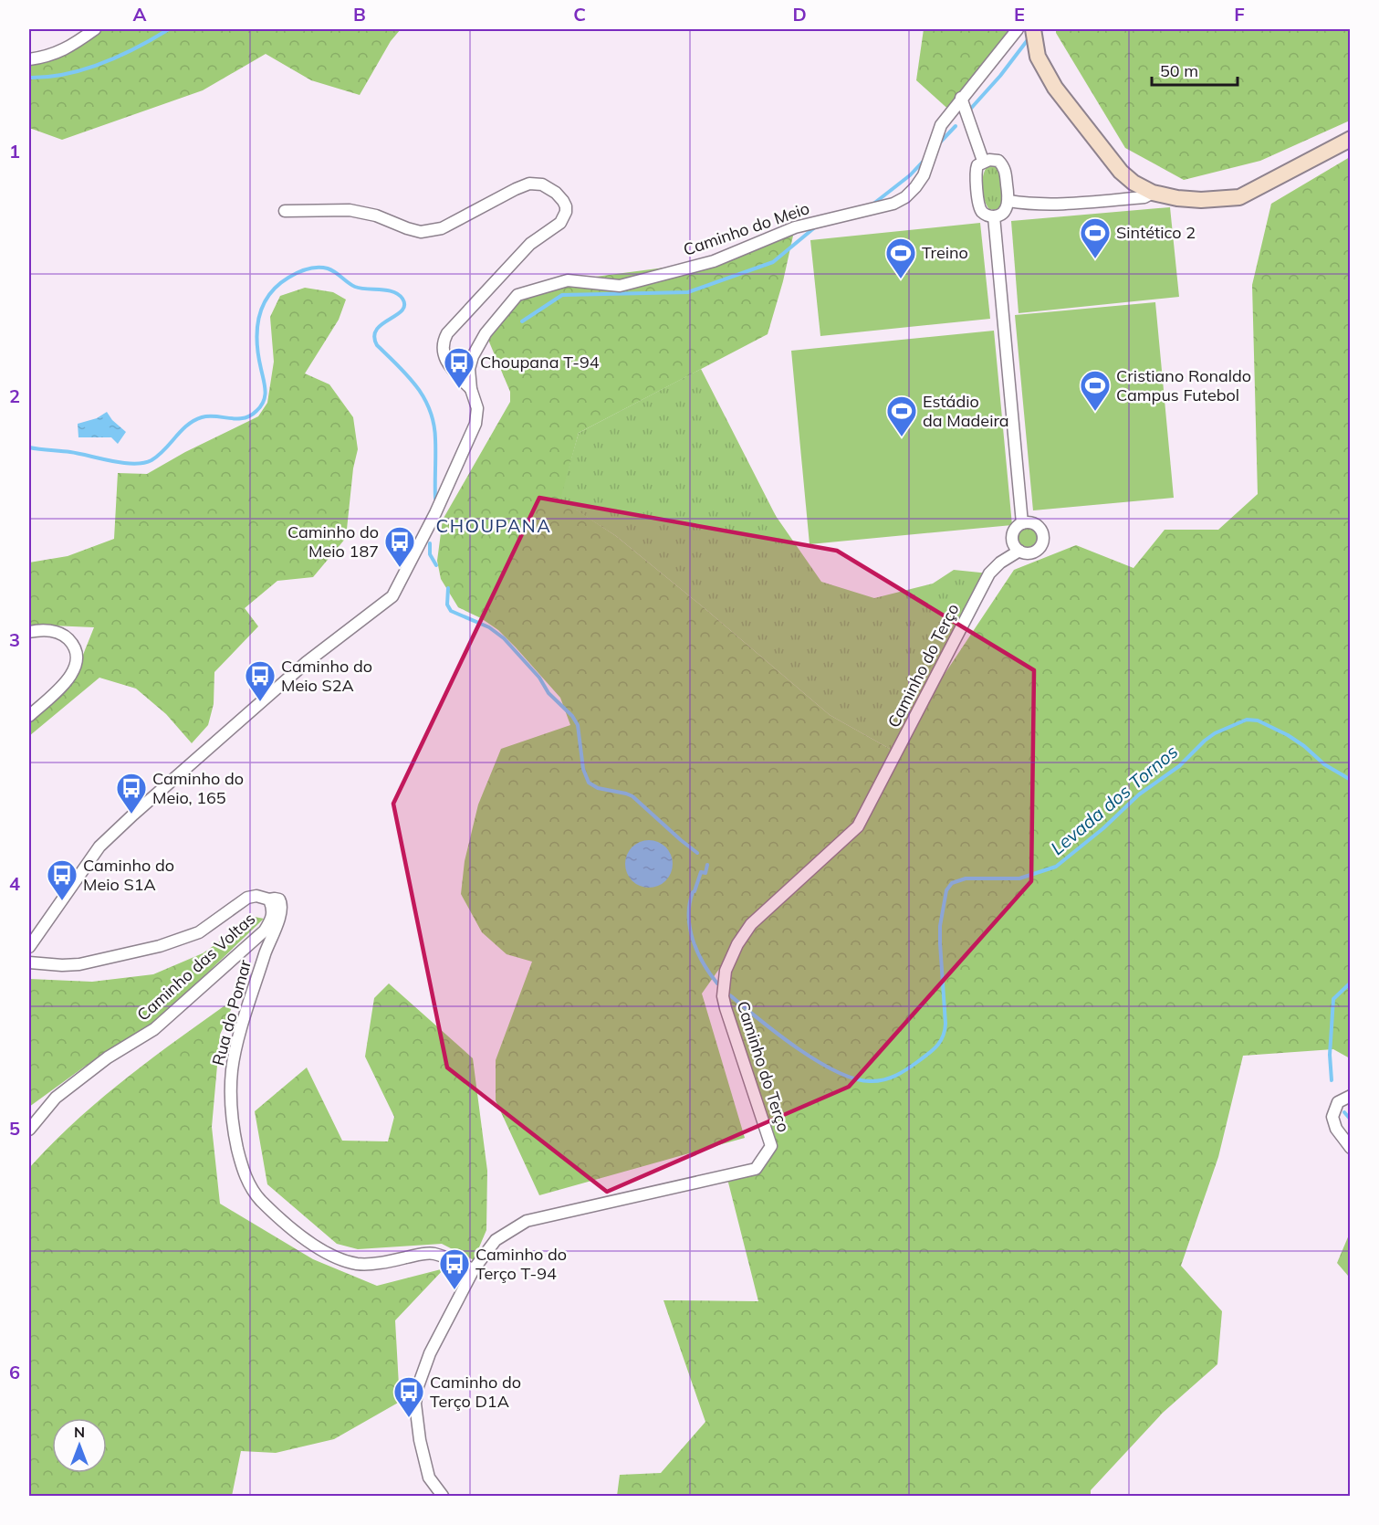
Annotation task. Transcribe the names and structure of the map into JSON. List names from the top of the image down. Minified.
{"streets":{"street":["Caminho do Meio","Caminho do Terço","Caminho das Voltas","Rua do Pomar"]},"crossings":[["Caminho do Terço","Rua do Pomar"],["Caminho das Voltas","Rua do Pomar"]],"districts":["CHOUPANA"],"water":["Levada dos Tornos"],"places":{"sports":["Sintético 2","Treino","Cristiano Ronaldo Campus Futebol","Estádio da Madeira"],"bus stop":["Choupana T-94","Caminho do Meio 187","Caminho do Meio S2A","Caminho do Meio, 165","Caminho do Meio S1A","Caminho do Terço T-94","Caminho do Terço D1A"]},"scale_bar":"50 m","north":"top","grid":{"columns":["A","B","C","D","E","F"],"rows":["1","2","3","4","5","6"]}}
